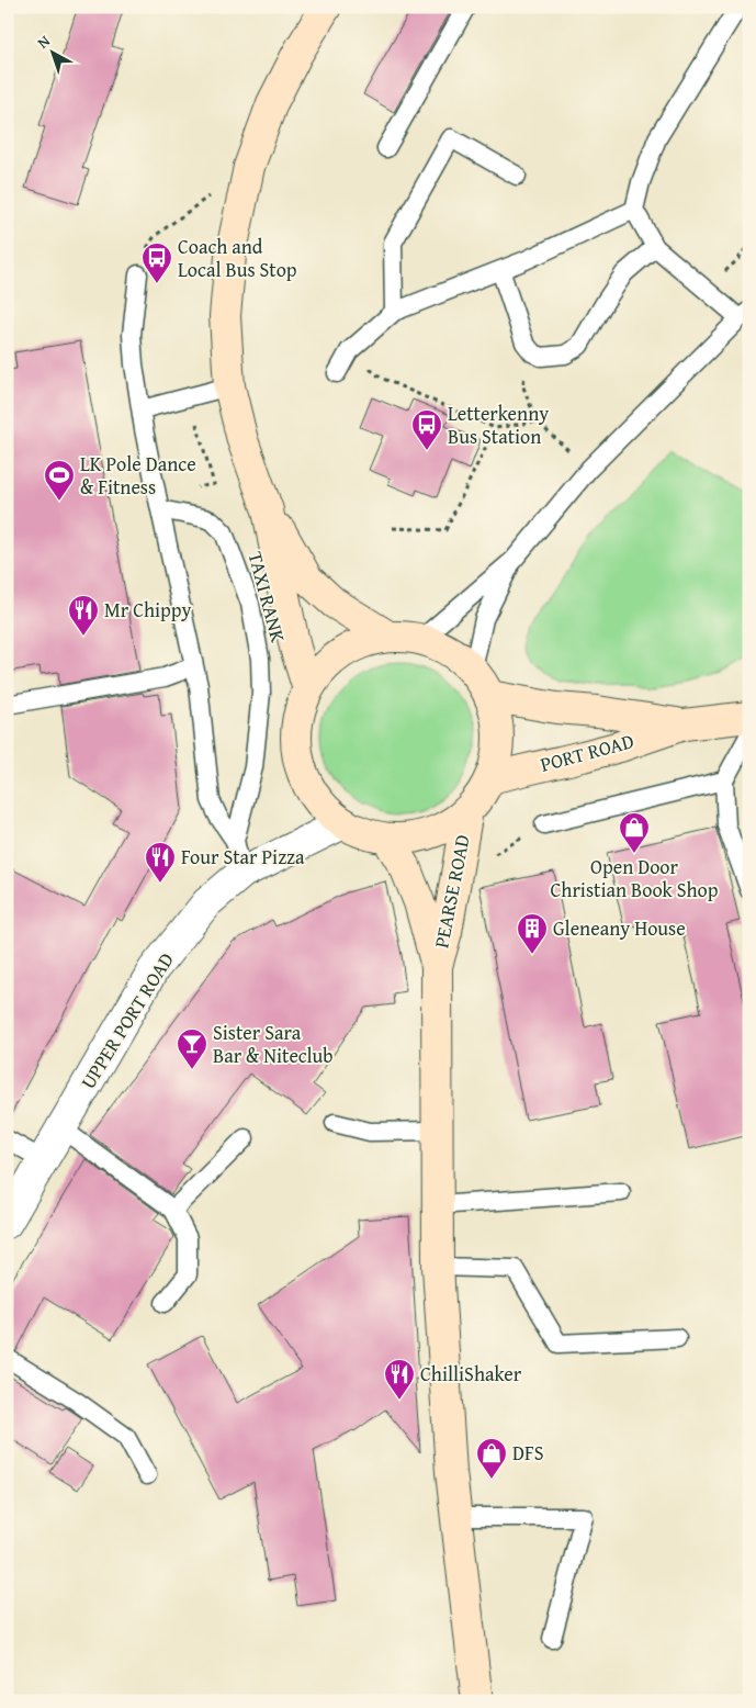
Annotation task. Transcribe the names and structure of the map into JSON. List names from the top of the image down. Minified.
{"streets":{"main road":["PORT ROAD","PEARSE ROAD"],"street":["UPPER PORT ROAD"],"lane":["TAXI RANK"]},"places":{"bus stop":["Coach and Local Bus Stop","Letterkenny Bus Station"],"sports":["LK Pole Dance & Fitness"],"restaurant":["Mr Chippy","Four Star Pizza","ChilliShaker"],"shop":["Open Door Christian Book Shop","DFS"],"building":["Gleneany House"],"bar":["Sister Sara Bar & Niteclub"]},"north":"top left"}
